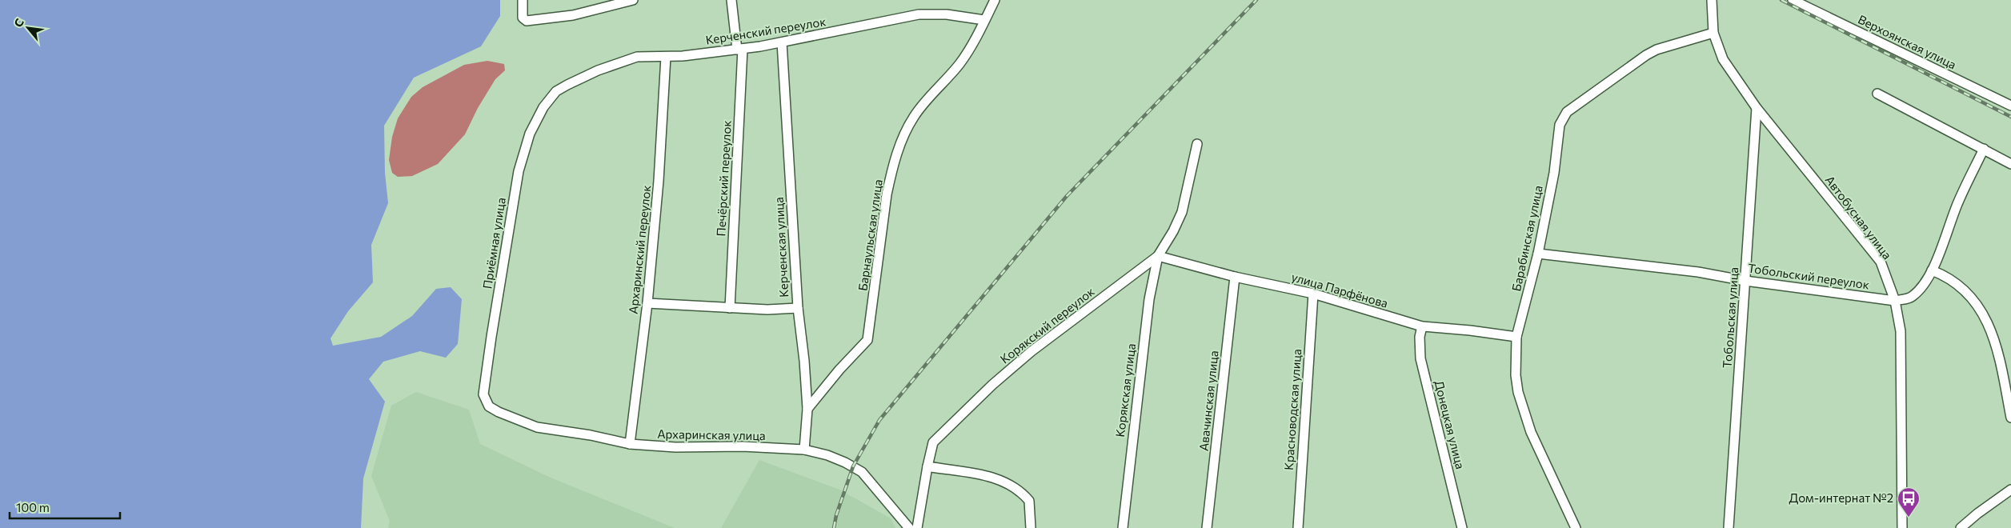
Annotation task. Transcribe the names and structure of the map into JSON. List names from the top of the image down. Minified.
{"streets":{"street":["Керченский переулок","Верхоянская улица","Печёрский переулок","Автобусная улица","Барнаульская улица","Барабинская улица","Приёмная улица","Керченская улица","Архаринский переулок","Тобольский переулок","улица Парфёнова","Тобольская улица","Корякский переулок","Корякская улица","Авачинская улица","Красноводская улица","Донецкая улица","Архаринская улица"]},"crossings":[["Керченский переулок","Печёрский переулок"],["Керченский переулок","Барнаульская улица"],["Керченский переулок","Приёмная улица"],["Керченский переулок","Керченская улица"],["Керченский переулок","Архаринский переулок"],["Автобусная улица","Барабинская улица"],["Автобусная улица","Тобольский переулок"],["Автобусная улица","Тобольская улица"],["Барнаульская улица","Керченская улица"],["Барабинская улица","Тобольский переулок"],["Барабинская улица","улица Парфёнова"],["Приёмная улица","Архаринская улица"],["Керченская улица","Архаринская улица"],["Архаринский переулок","Архаринская улица"],["Тобольский переулок","Тобольская улица"],["улица Парфёнова","Корякский переулок"],["улица Парфёнова","Корякская улица"],["улица Парфёнова","Авачинская улица"],["улица Парфёнова","Красноводская улица"],["улица Парфёнова","Донецкая улица"],["Корякский переулок","Корякская улица"]],"places":{"bus stop":["Дом-интернат №2"]},"scale_bar":"100 m","north":"top left"}
